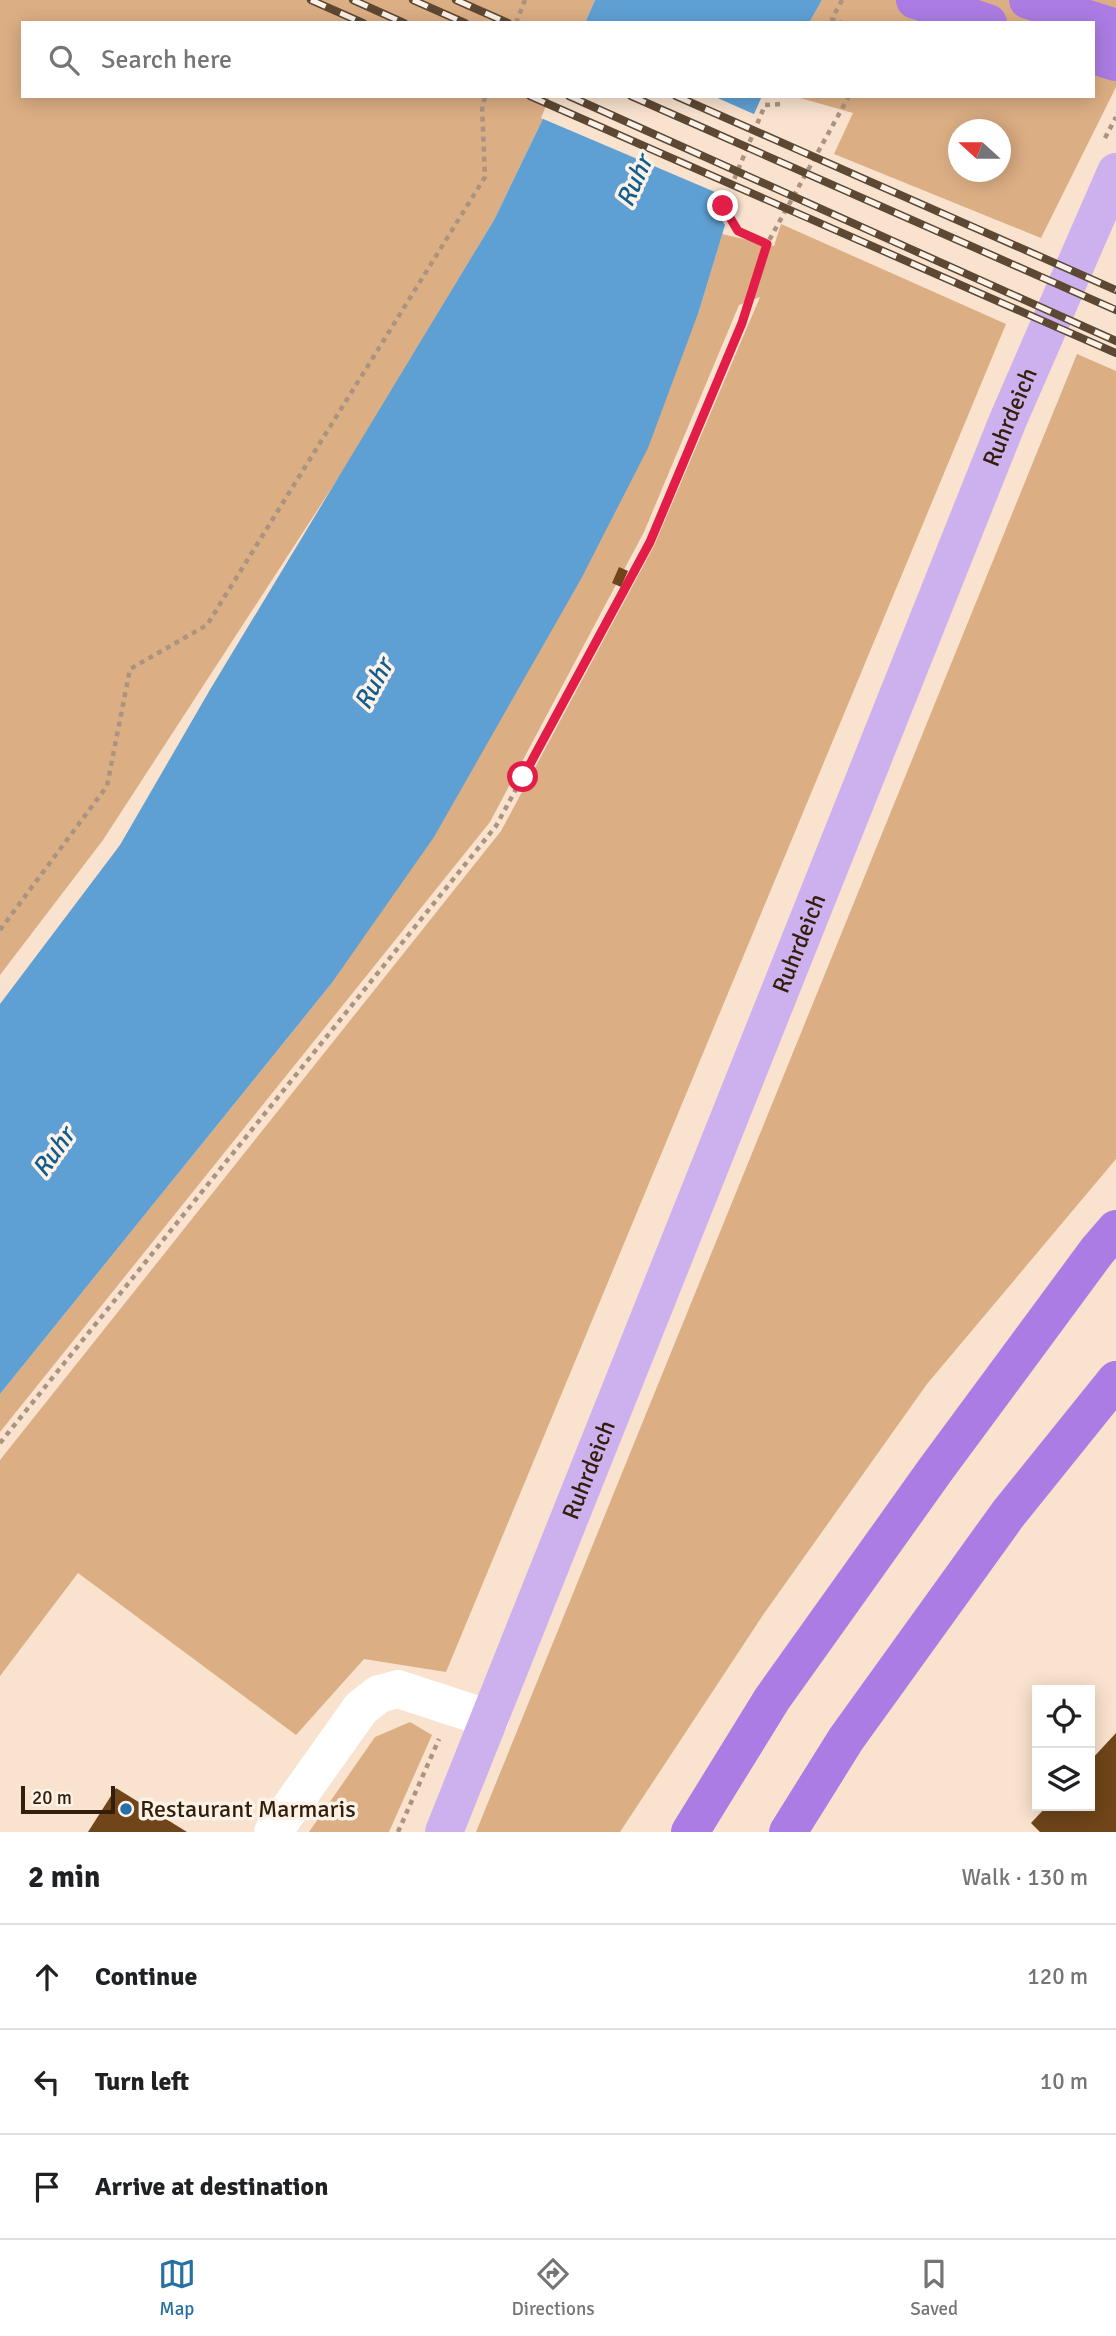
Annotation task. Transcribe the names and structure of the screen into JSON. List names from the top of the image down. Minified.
{"streets":{"main road":["Ruhrdeich"]},"water":["Ruhr"],"places":["Restaurant Marmaris"],"scale_bar":"20 m","north":"left","page":{"search":"Search here","scale":"20 m","heading":["2 min","Walk · 130 m"],"list":[["Continue","120 m"],["Turn left","10 m"],"Arrive at destination"],"nav":["Map","Directions","Saved"]}}
